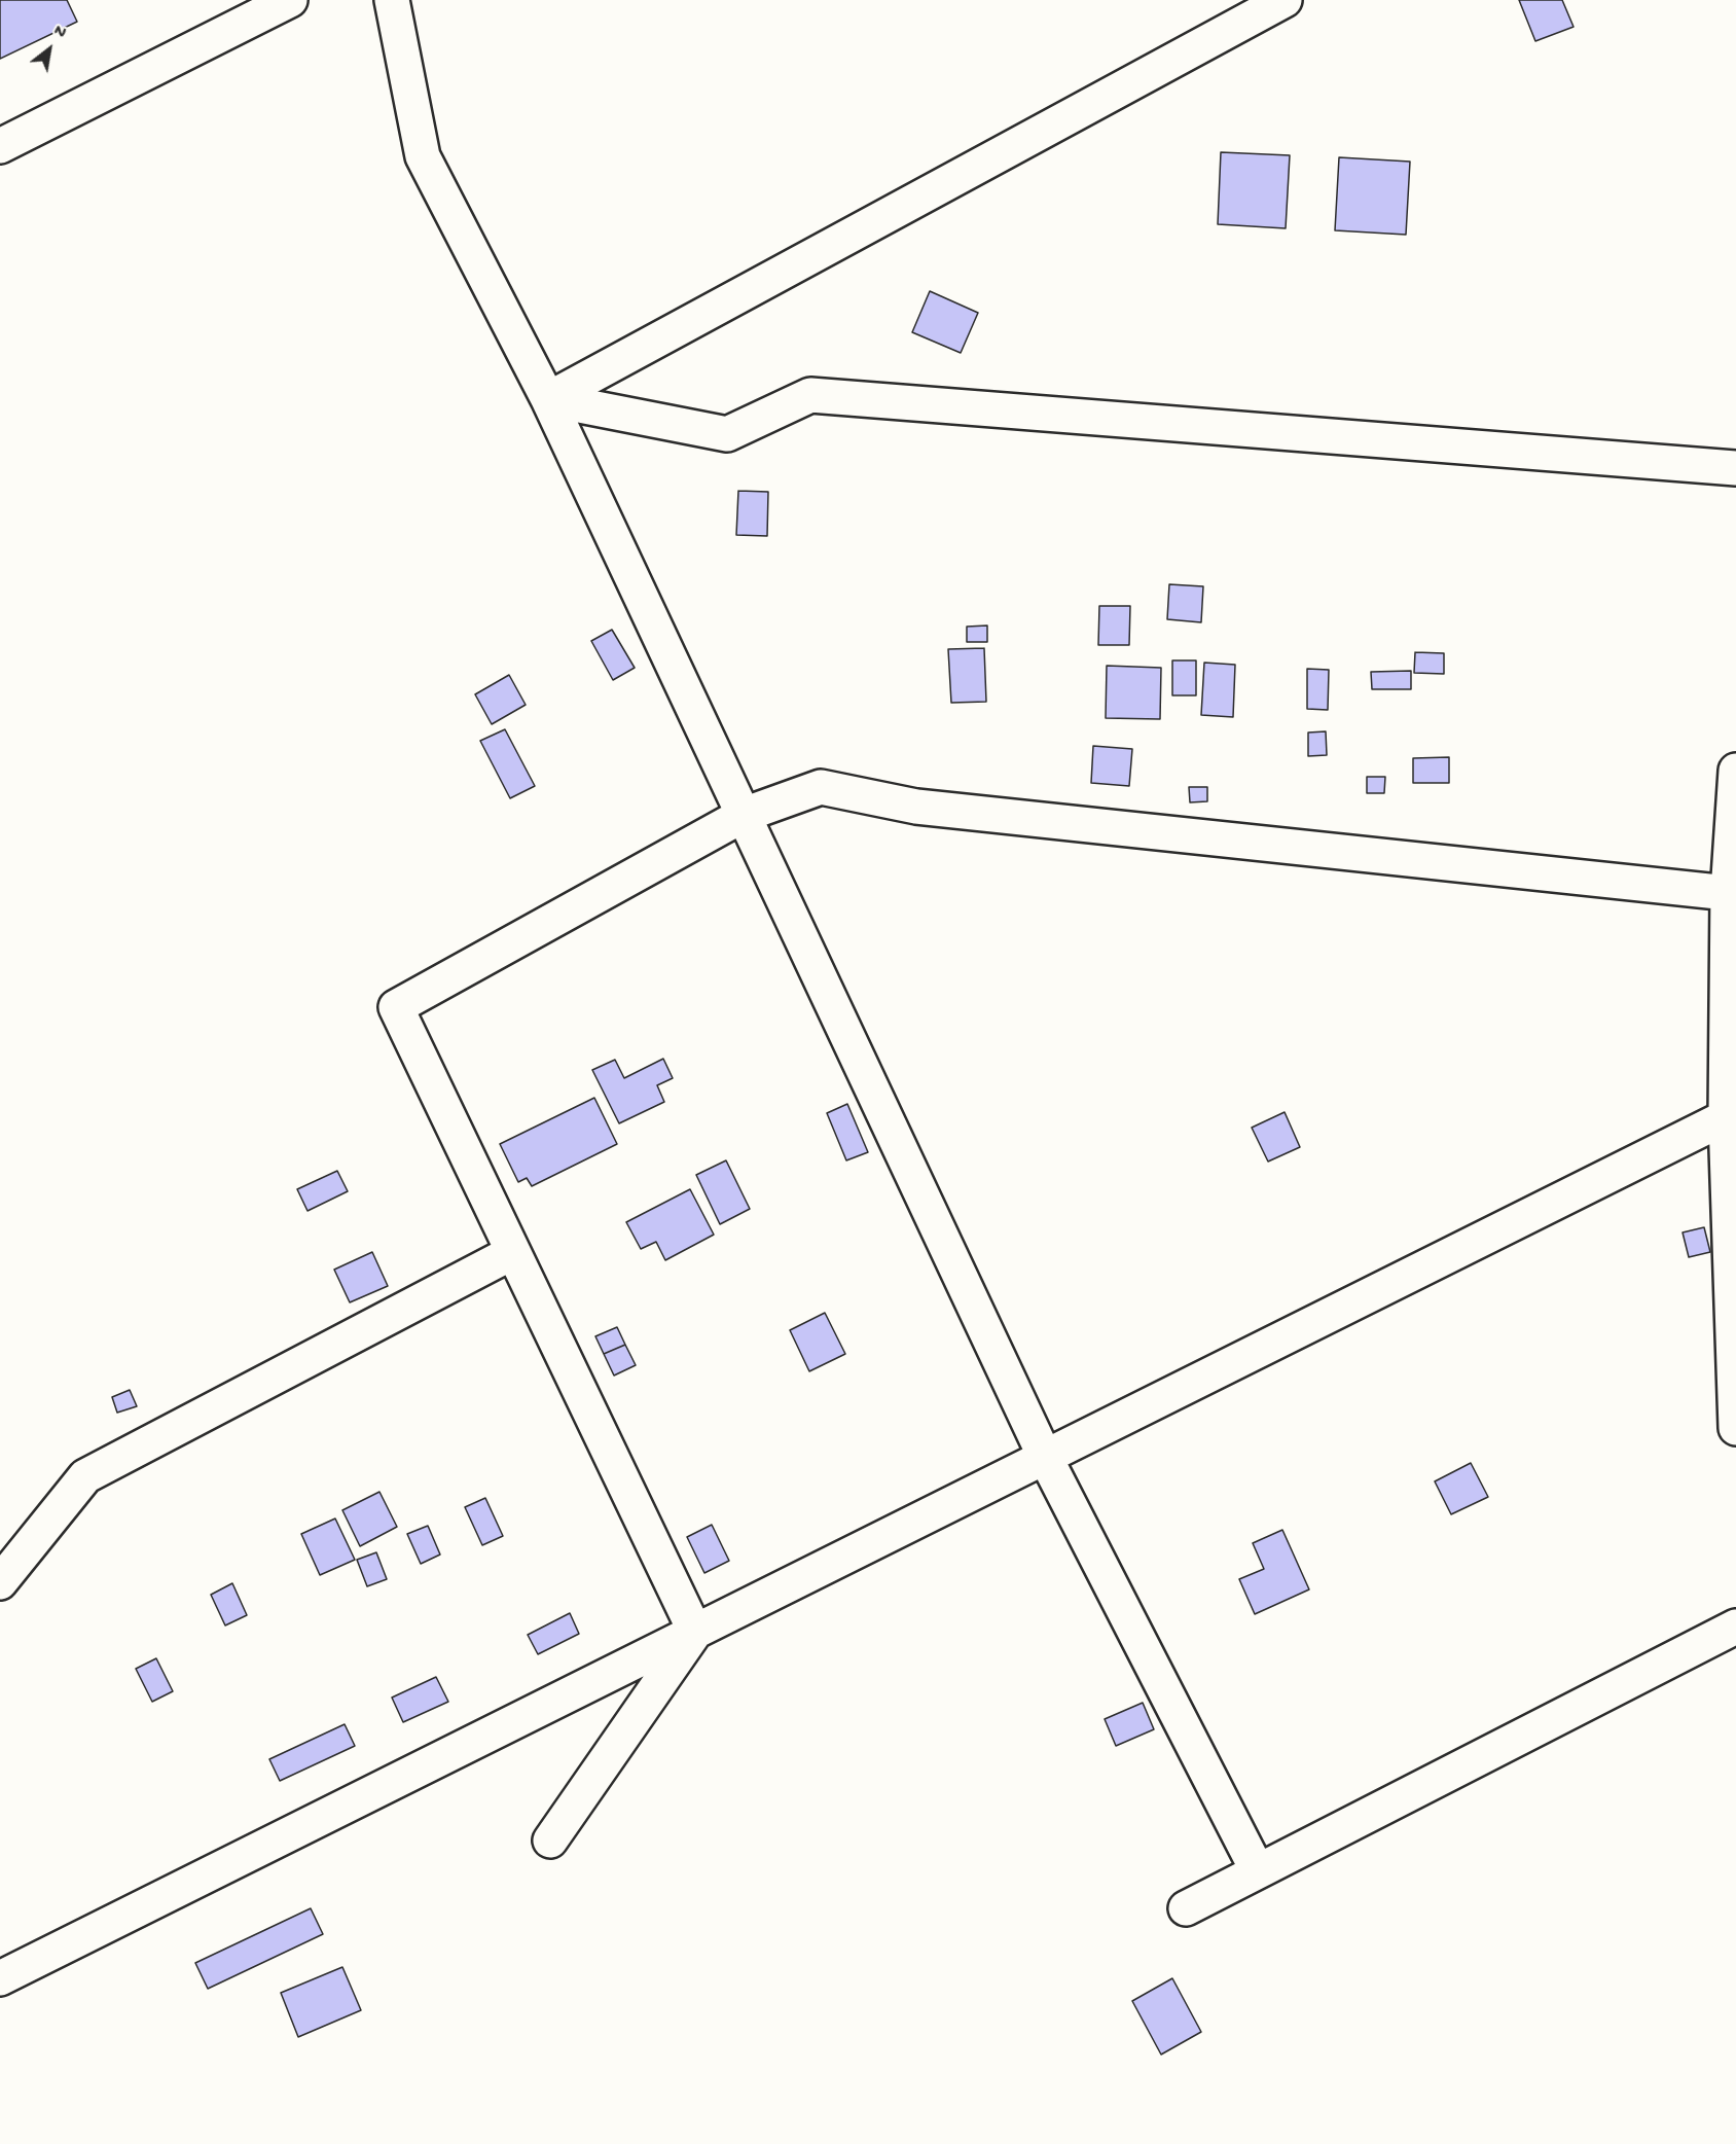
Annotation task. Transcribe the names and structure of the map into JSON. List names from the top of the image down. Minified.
{"north":"top right"}
